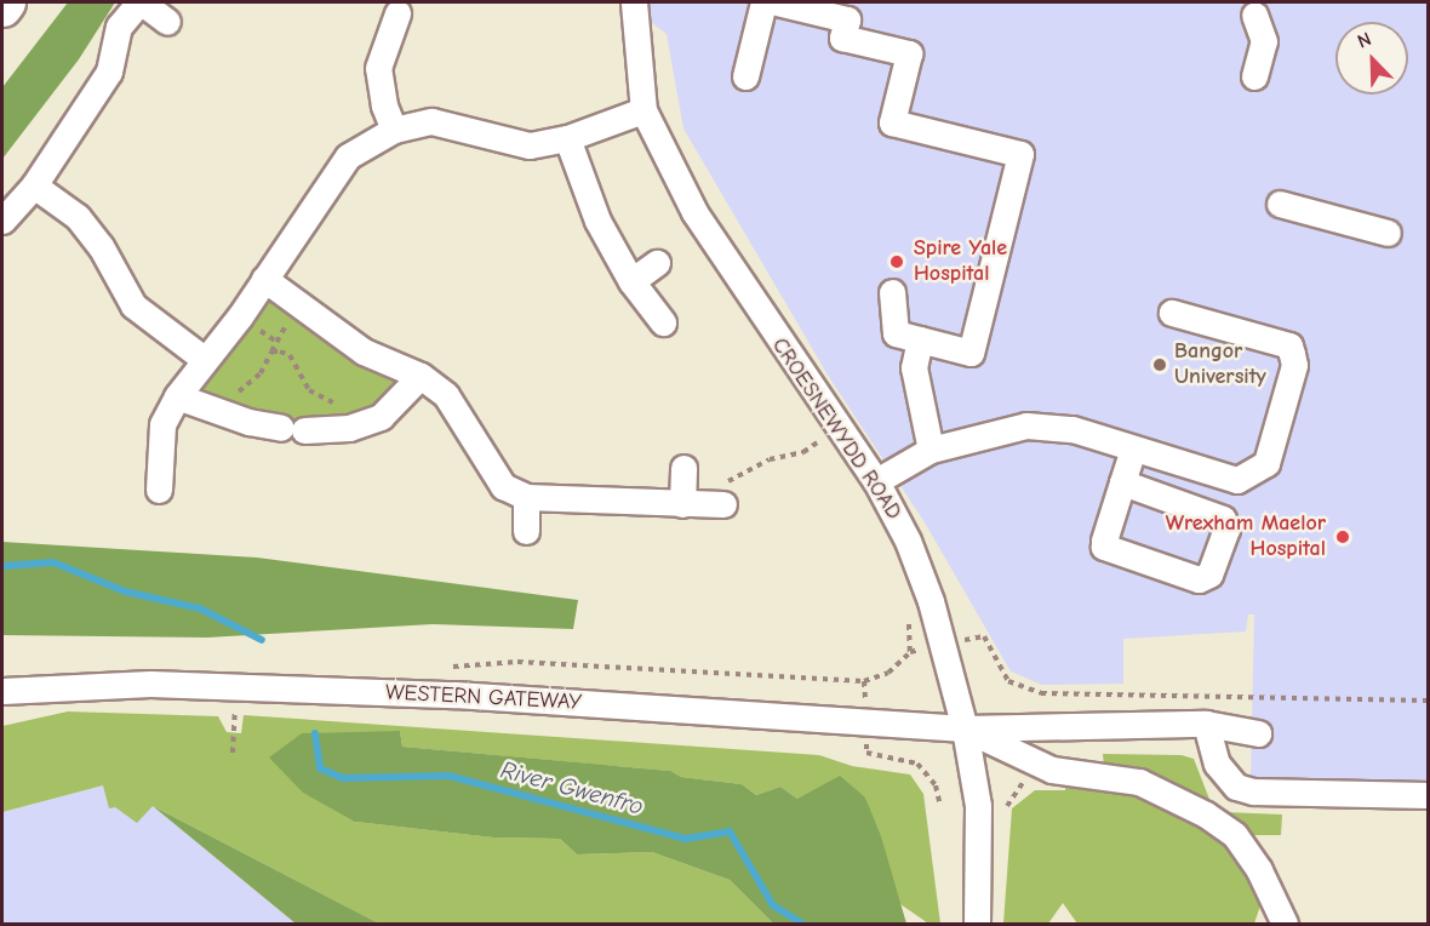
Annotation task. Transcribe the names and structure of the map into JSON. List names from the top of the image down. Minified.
{"streets":{"street":["CROESNEWYDD ROAD","WESTERN GATEWAY"]},"crossings":[["CROESNEWYDD ROAD","WESTERN GATEWAY"]],"water":["River Gwenfro"],"places":["Spire Yale Hospital","Bangor University","Wrexham Maelor Hospital"],"north":"top left"}
